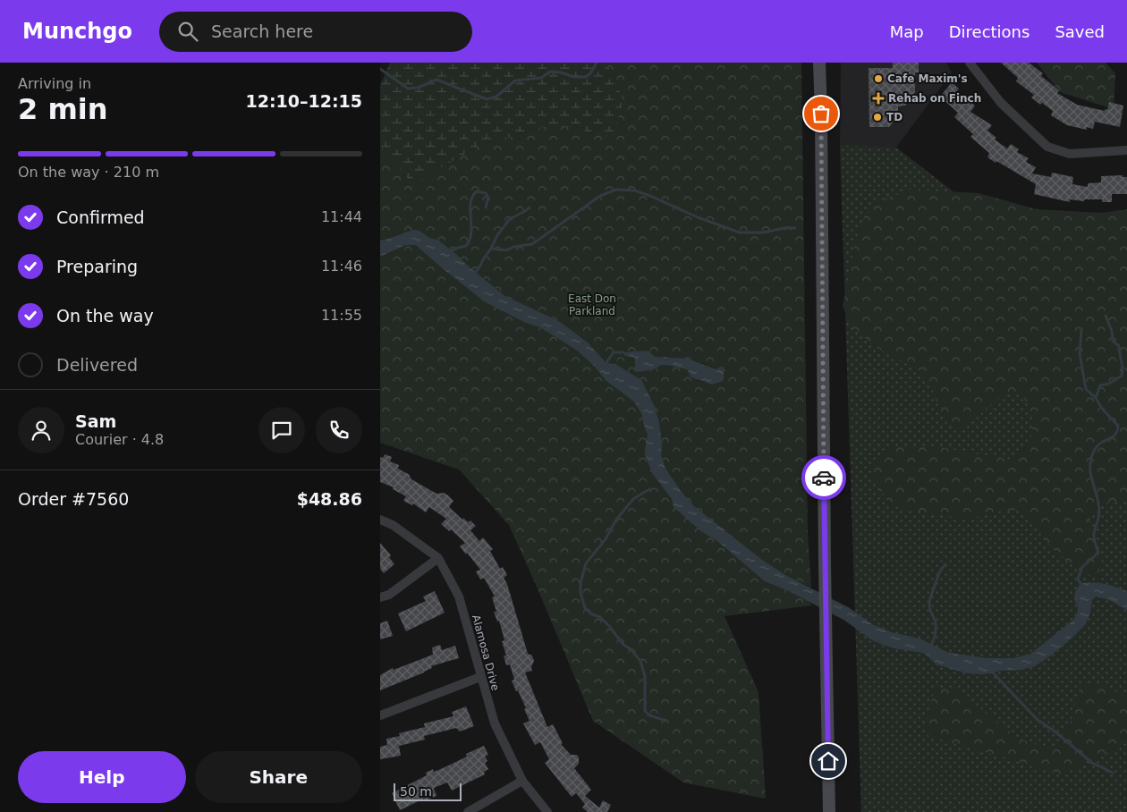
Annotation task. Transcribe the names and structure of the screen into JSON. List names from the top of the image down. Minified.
{"streets":{"street":["Alamosa Drive"]},"parks":["East Don Parkland"],"places":{"other":["Cafe Maxim's","TD"],"health":["Rehab on Finch"]},"scale_bar":"50 m","page":{"header":"Munchgo","search":"Search here","nav":["Map","Directions","Saved"],"heading":["2 min","Arriving in","12:10–12:15"],"panel":["Sam","Courier · 4.8","Order #7560","$48.86"],"bar":"On the way · 210 m","list":[["Confirmed","11:44"],["Preparing","11:46"],["On the way","11:55"],"Delivered"],"buttons":["Help","Share"],"scale":"50 m"}}
